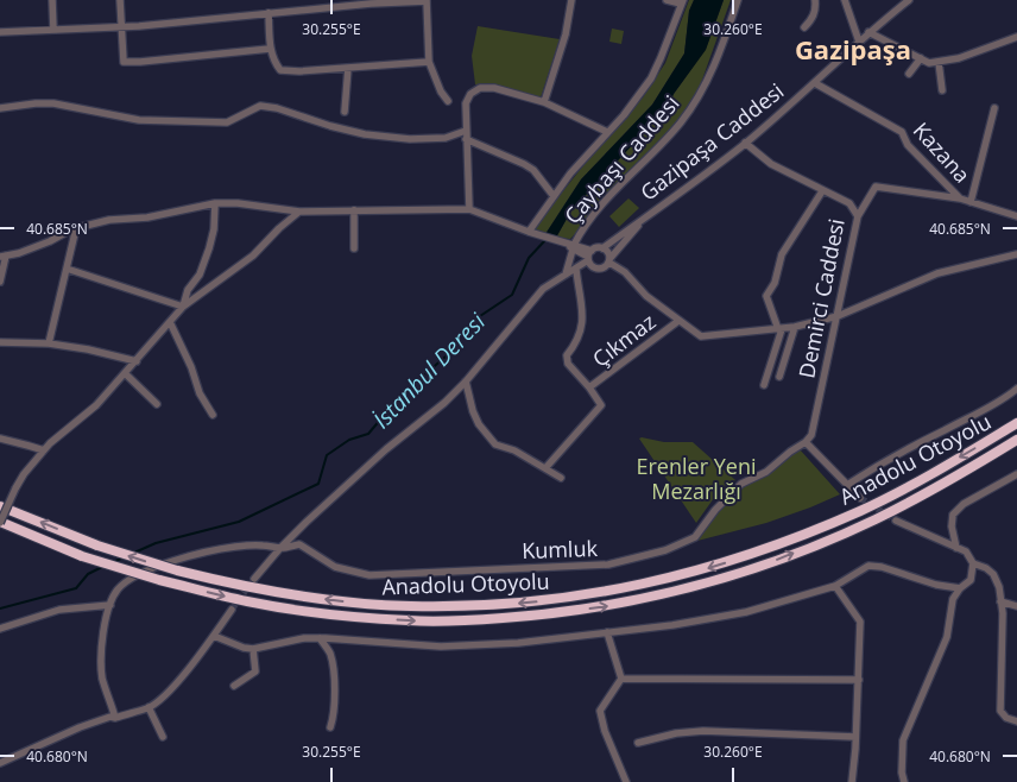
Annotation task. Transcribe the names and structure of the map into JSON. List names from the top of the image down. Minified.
{"streets":{"highway":["Anadolu Otoyolu"],"street":["Gazipaşa Caddesi","Kazana","Çaybaşı Caddesi","Demirci Caddesi","Çıkmaz","Kumluk"]},"crossings":[["Gazipaşa Caddesi","Kazana"],["Gazipaşa Caddesi","Demirci Caddesi"],["Demirci Caddesi","Kumluk"]],"districts":["Gazipaşa"],"water":["İstanbul Deresi"],"parks":["Erenler Yeni Mezarlığı"],"coordinates":["30.255°E","30.260°E","40.685°N","40.680°N"]}
